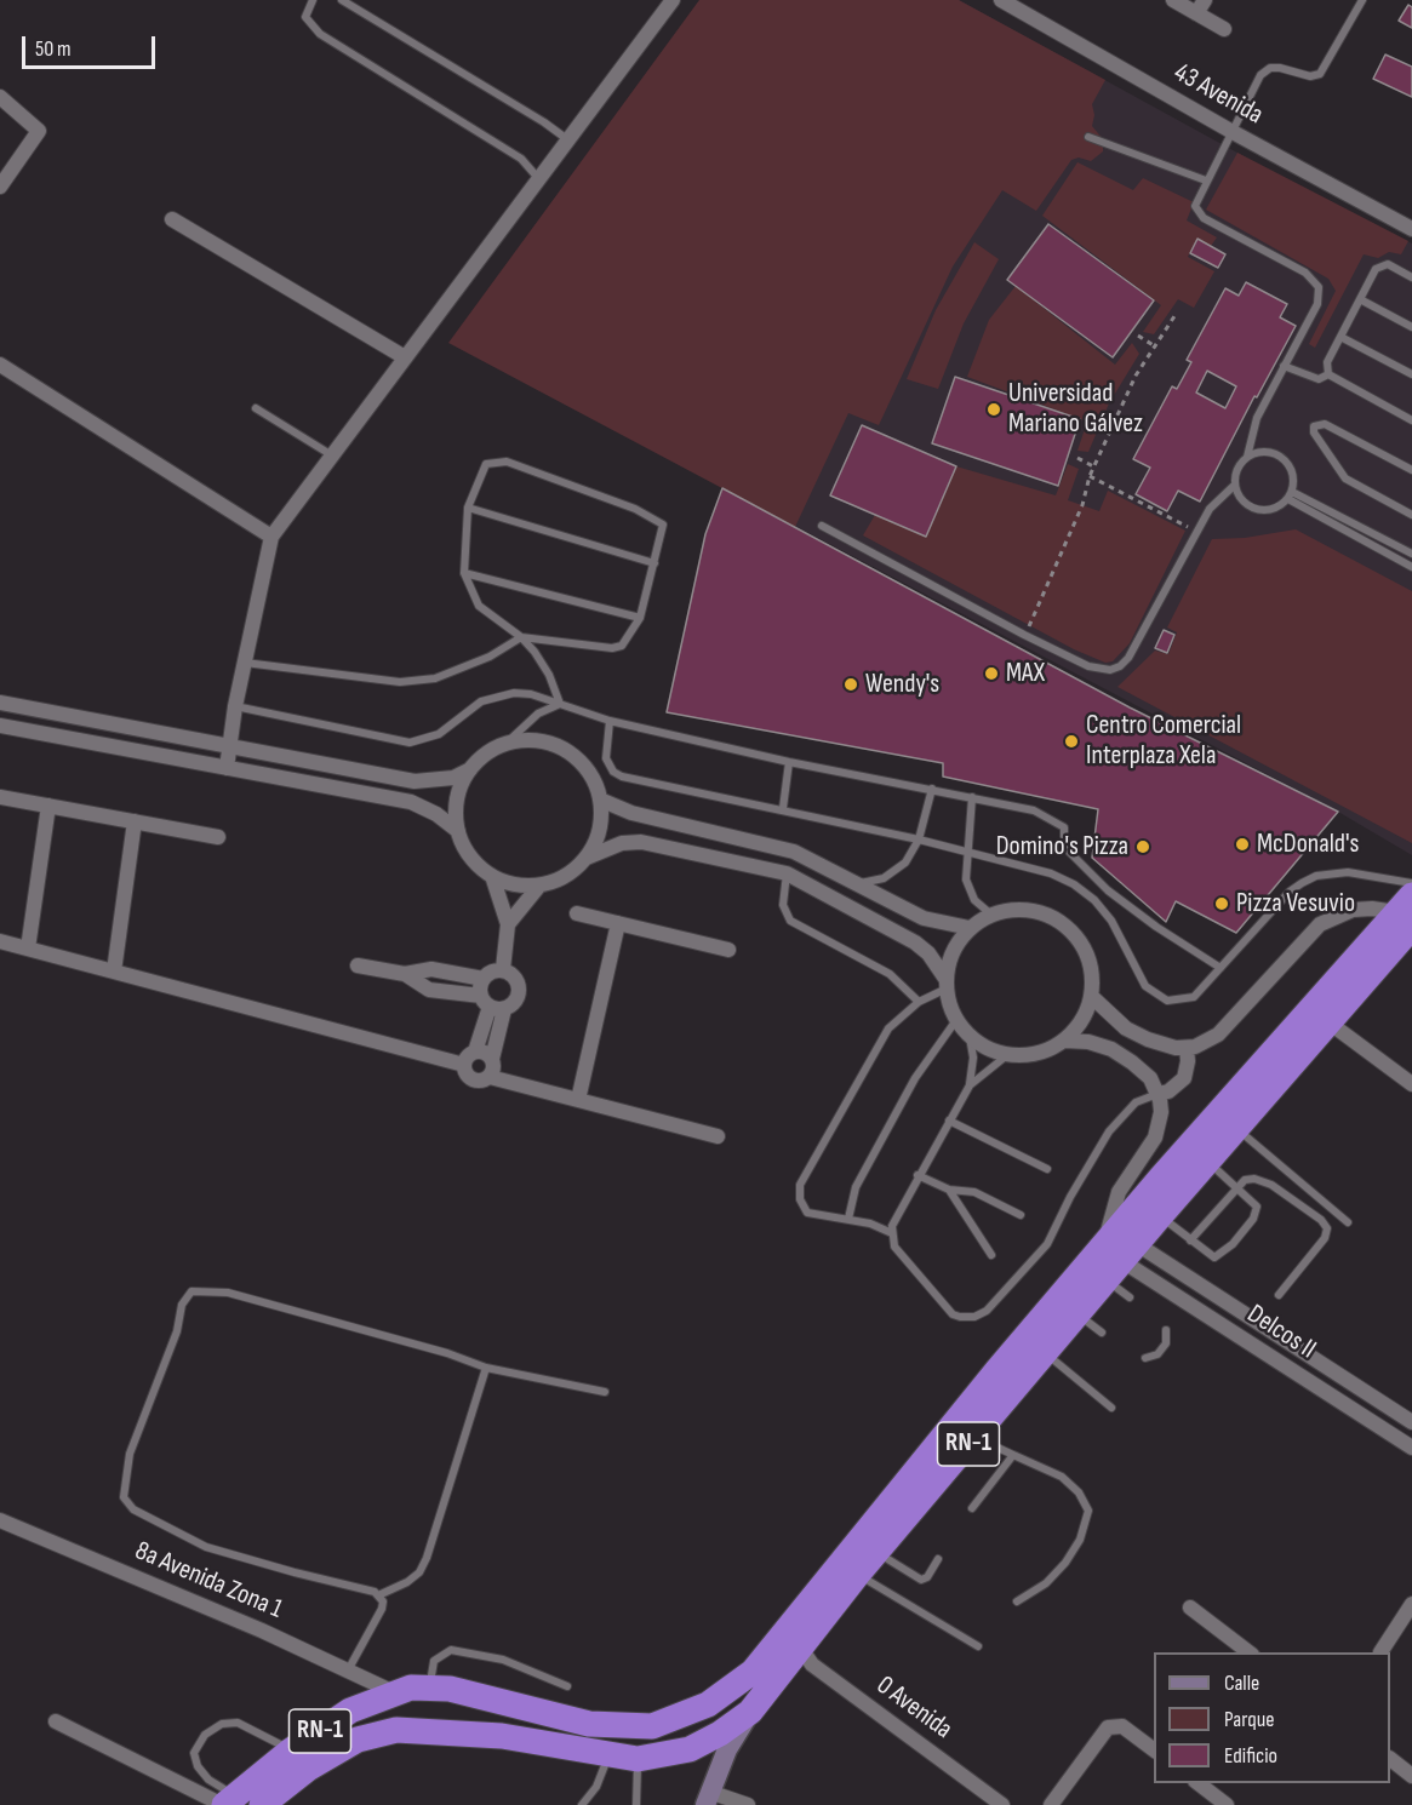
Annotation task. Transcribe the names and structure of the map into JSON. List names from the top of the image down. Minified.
{"streets":{"highway":["RN-1"],"street":["43 Avenida","Delcos II","8a Avenida Zona 1","0 Avenida"]},"crossings":[["Delcos II","RN-1"],["RN-1","8a Avenida Zona 1"],["RN-1","0 Avenida"]],"places":["Universidad Mariano Gálvez","MAX","Wendy's","Centro Comercial Interplaza Xela","McDonald's","Domino's Pizza","Pizza Vesuvio"],"legend":["Calle","Parque","Edificio"],"scale_bar":"50 m"}
